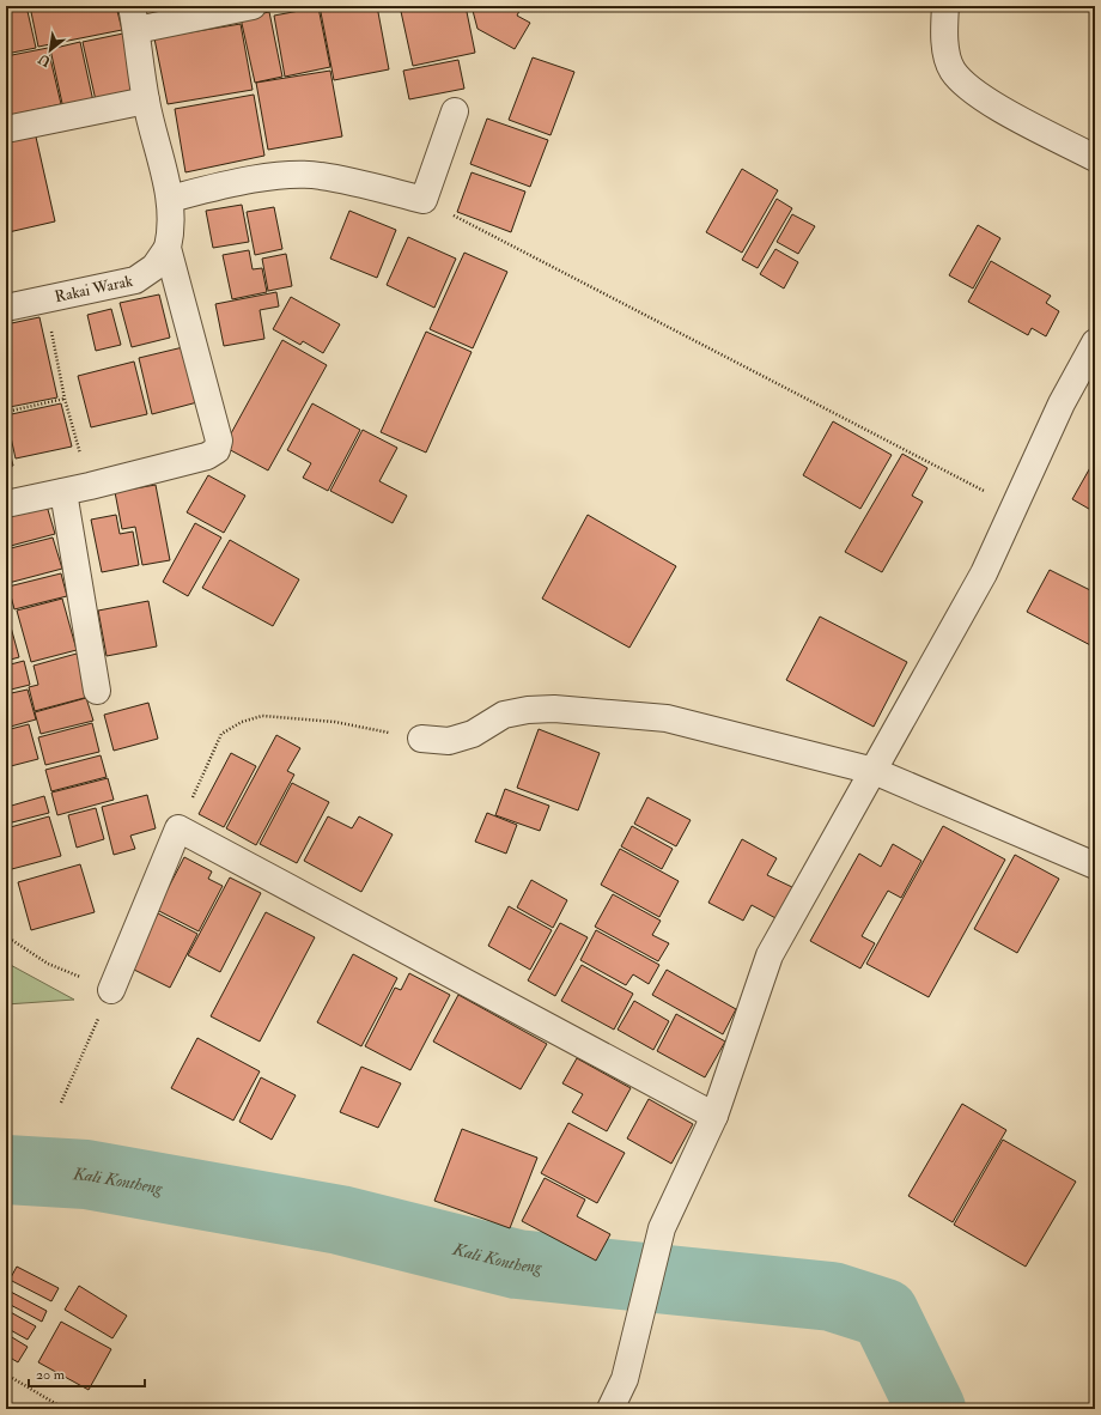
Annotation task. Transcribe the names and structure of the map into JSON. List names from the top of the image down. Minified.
{"streets":{"street":["Rakai Warak"]},"water":["Kali Kontheng"],"scale_bar":"20 m","north":"bottom left"}
